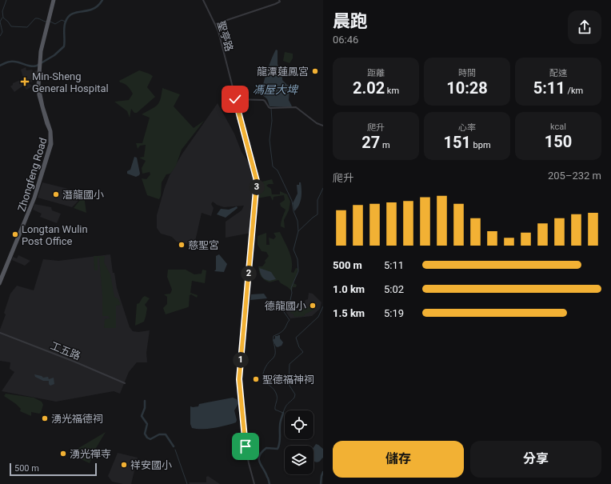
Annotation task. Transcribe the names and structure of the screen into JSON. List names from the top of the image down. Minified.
{"streets":{"main road":["Zhongfeng Road"],"street":["聖亭路","工五路"]},"water":["馮屋大埤"],"places":{"other":["龍潭蓮鳳宮","潛龍國小","Longtan Wulin Post Office","慈聖宮","德龍國小","聖德福神祠","湧光福德祠","湧光禪寺","祥安國小"],"health":["Min-Sheng General Hospital"]},"scale_bar":"500 m","page":{"heading":["晨跑","06:46"],"stats":[["距離","2.02 km"],["時間","10:28"],["配速","5:11 /km"],["爬升","27 m"],["心率","151 bpm"],["kcal","150"]],"chart":["爬升","205–232 m"],"pins":["3","2","1"],"list":[{"name":"500 m","note":"5:11"},{"name":"1.0 km","note":"5:02"},{"name":"1.5 km","note":"5:19"}],"buttons":["儲存","分享"],"scale":"500 m"}}
